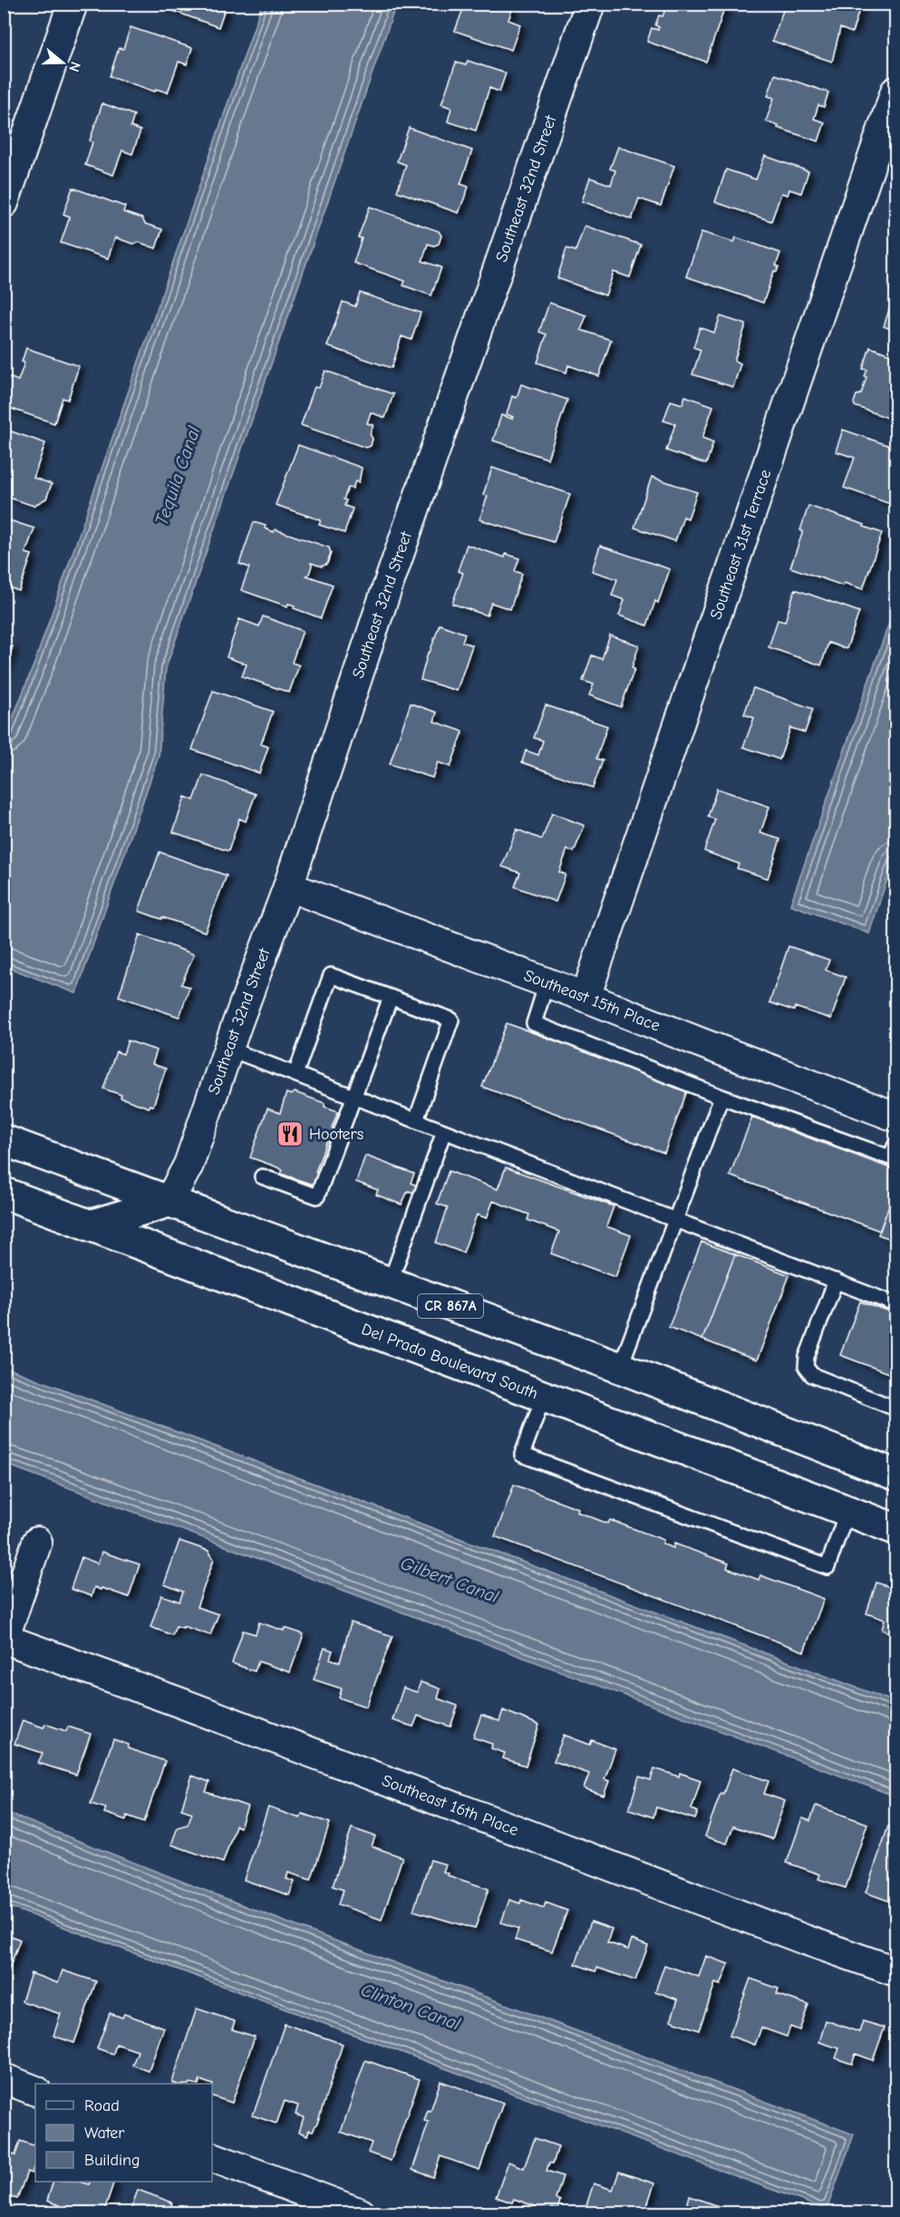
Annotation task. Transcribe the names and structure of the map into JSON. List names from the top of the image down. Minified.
{"streets":{"main road":["CR 867A","Del Prado Boulevard South"],"street":["Southeast 32nd Street","Southeast 31st Terrace","Southeast 15th Place","Southeast 16th Place"]},"crossings":[["Southeast 32nd Street","Southeast 15th Place"],["Southeast 32nd Street","CR 867A"],["Southeast 31st Terrace","Southeast 15th Place"]],"water":["Tequila Canal","Gilbert Canal","Clinton Canal"],"places":{"restaurant":["Hooters"]},"legend":["Road","Water","Building"],"north":"right"}
